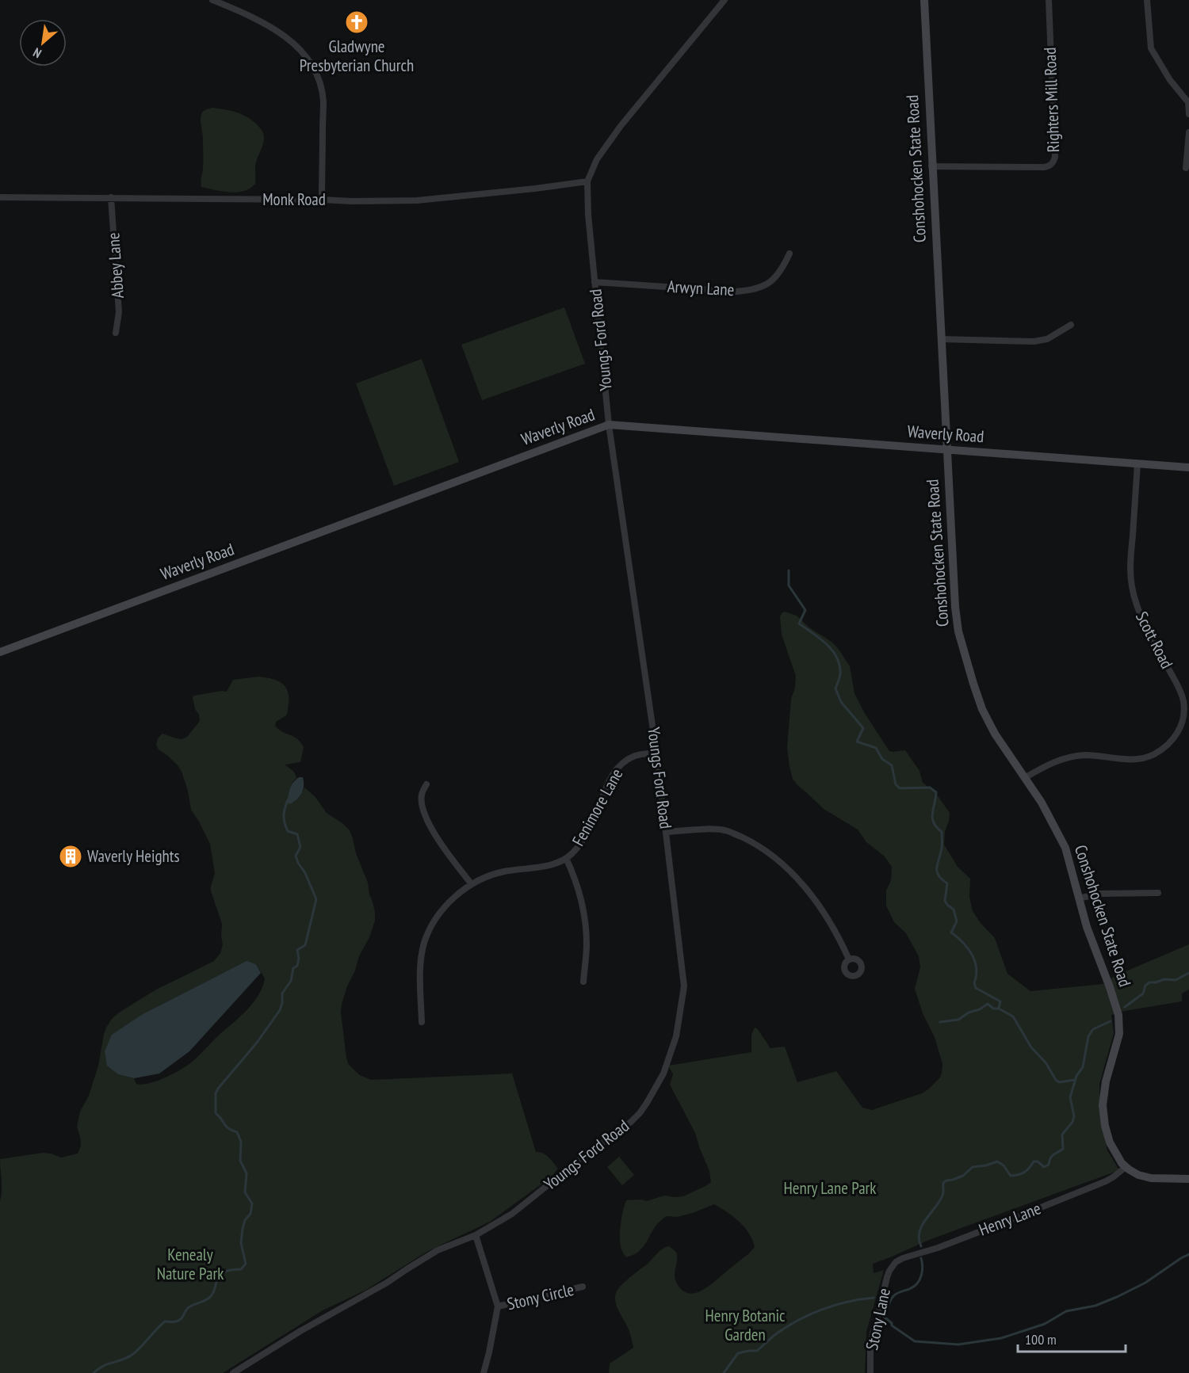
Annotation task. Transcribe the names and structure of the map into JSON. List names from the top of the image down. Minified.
{"streets":{"main road":["Conshohocken State Road","Waverly Road"],"street":["Righters Mill Road","Monk Road","Abbey Lane","Arwyn Lane","Youngs Ford Road","Scott Road","Fenimore Lane","Henry Lane","Stony Circle","Stony Lane"]},"crossings":[["Righters Mill Road","Conshohocken State Road"],["Conshohocken State Road","Waverly Road"],["Conshohocken State Road","Scott Road"],["Conshohocken State Road","Henry Lane"],["Monk Road","Abbey Lane"],["Monk Road","Youngs Ford Road"],["Arwyn Lane","Youngs Ford Road"],["Youngs Ford Road","Waverly Road"],["Youngs Ford Road","Fenimore Lane"],["Waverly Road","Scott Road"],["Henry Lane","Stony Lane"]],"parks":["Henry Lane Park","Kenealy Nature Park","Henry Botanic Garden"],"places":{"church":["Gladwyne Presbyterian Church"],"building":["Waverly Heights"]},"scale_bar":"100 m","north":"bottom left"}
